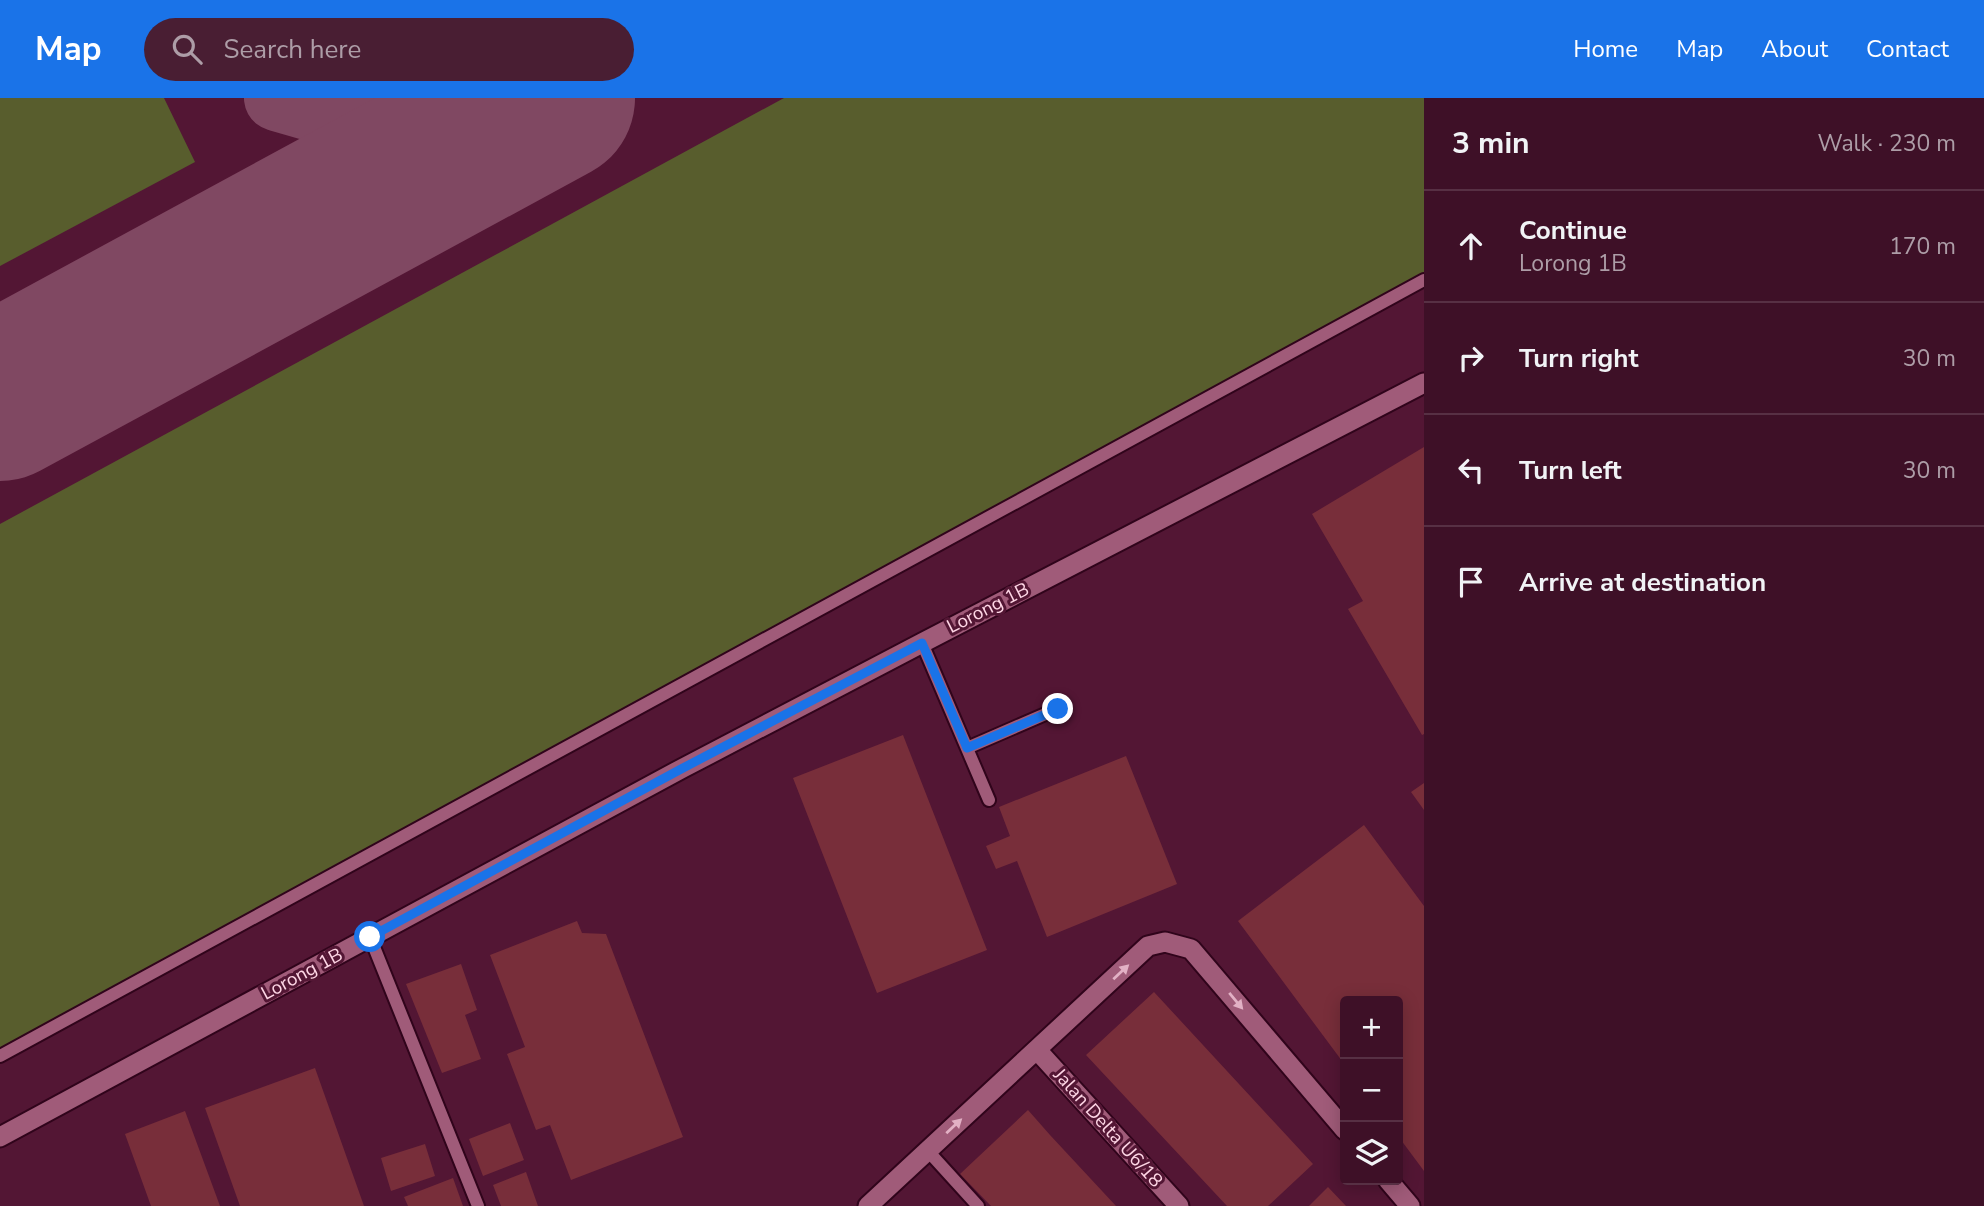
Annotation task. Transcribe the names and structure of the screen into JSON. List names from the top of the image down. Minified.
{"streets":{"street":["Lorong 1B","Jalan Delta U6/18"]},"page":{"header":"Map","search":"Search here","nav":["Home","Map","About","Contact"],"heading":["3 min","Walk · 230 m"],"list":[["Continue","Lorong 1B","170 m"],["Turn right","30 m"],["Turn left","30 m"],"Arrive at destination"],"map_buttons":["+","−"]}}
